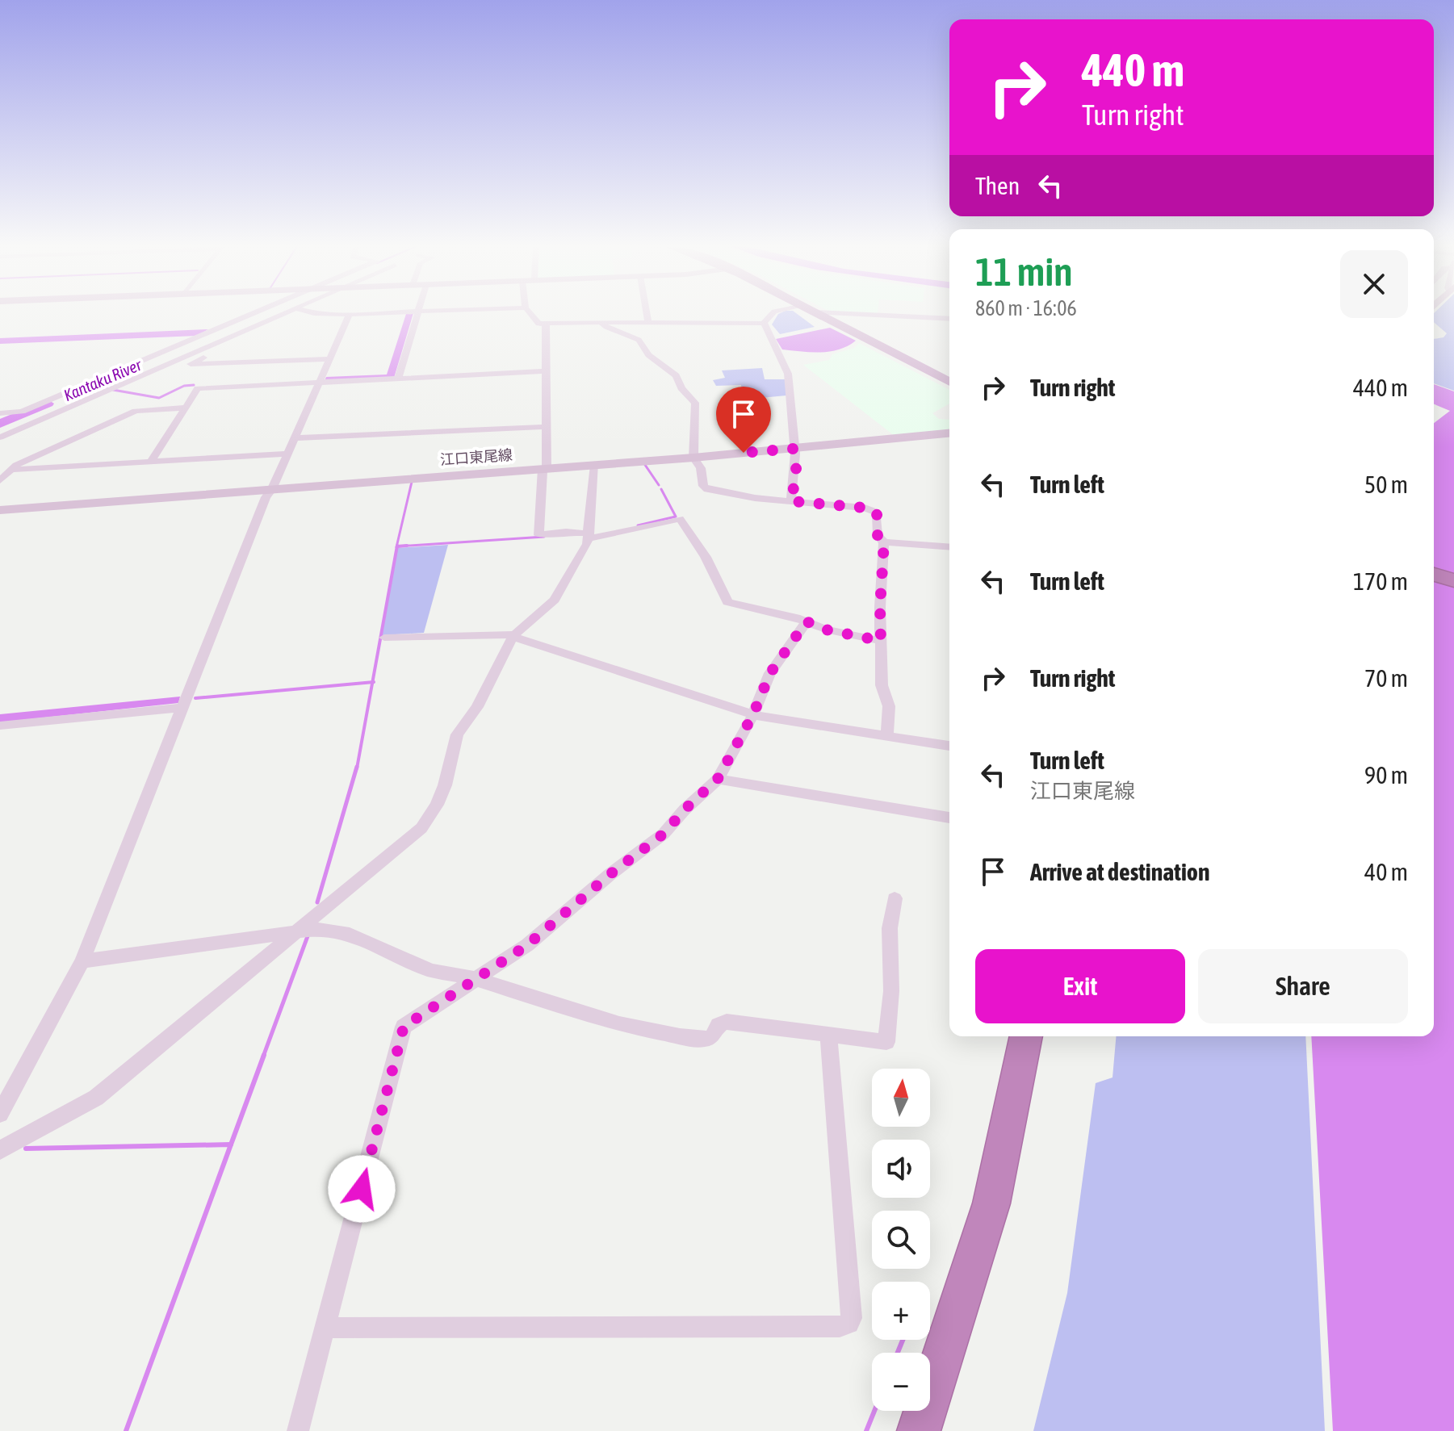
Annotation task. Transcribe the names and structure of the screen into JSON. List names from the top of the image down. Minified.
{"streets":{"main road":["江口東尾線"]},"water":["Kantaku River"],"north":"top","page":{"turn":["440 m","Turn right"],"then":"Then","heading":["11 min","860 m · 16:06"],"list":[{"name":"Turn right","value":"440 m"},{"name":"Turn left","value":"50 m"},{"name":"Turn left","value":"170 m"},{"name":"Turn right","value":"70 m"},{"name":"Turn left","note":"江口東尾線","value":"90 m"},{"name":"Arrive at destination","value":"40 m"}],"buttons":["Exit","Share"],"map_buttons":["+","−"]}}
